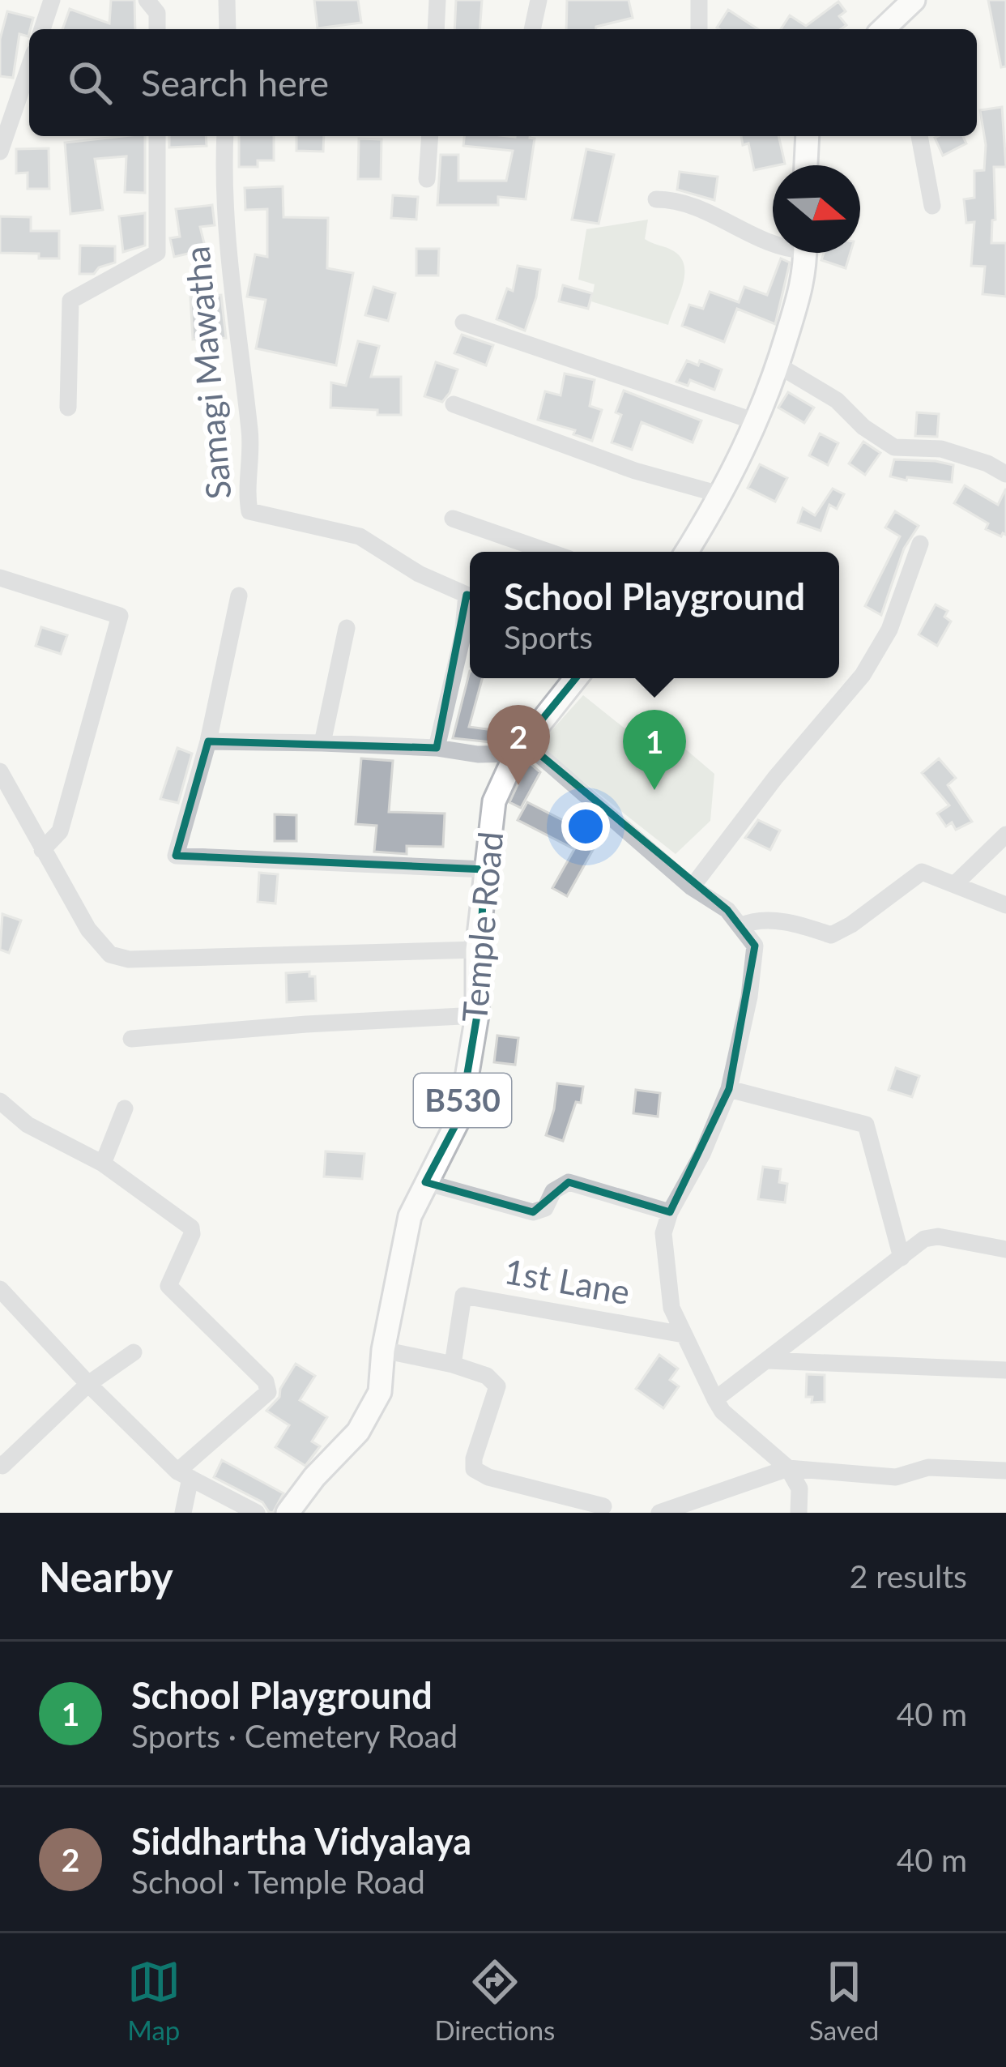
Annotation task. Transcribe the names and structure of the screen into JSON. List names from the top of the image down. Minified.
{"streets":{"main road":["Temple Road","B530"],"street":["Samagi Mawatha","1st Lane"]},"north":"right","page":{"search":"Search here","popup":["School Playground","Sports"],"pins":["2","1"],"heading":["Nearby","2 results"],"list":[{"mark":"1","name":"School Playground","note":"Sports · Cemetery Road","value":"40 m"},{"mark":"2","name":"Siddhartha Vidyalaya","note":"School · Temple Road","value":"40 m"}],"nav":["Map","Directions","Saved"]}}
